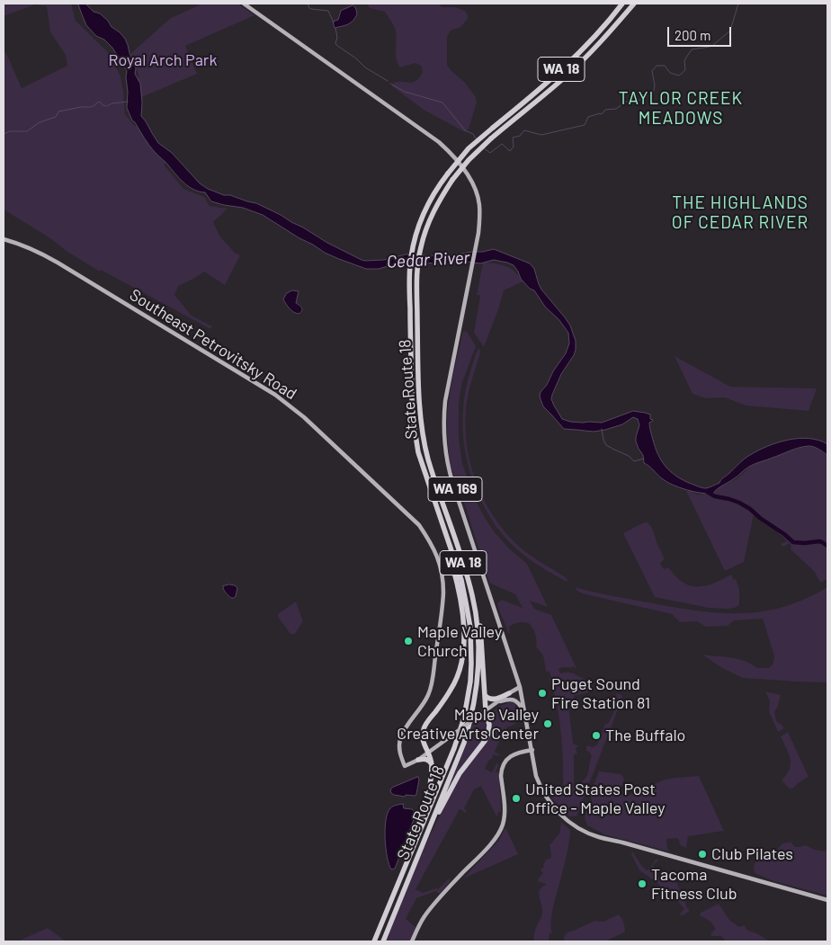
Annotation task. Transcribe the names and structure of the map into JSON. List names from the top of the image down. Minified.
{"streets":{"highway":["WA 18","State Route 18"],"main road":["Southeast Petrovitsky Road","WA 169"]},"districts":["TAYLOR CREEK MEADOWS","THE HIGHLANDS OF CEDAR RIVER"],"water":["Cedar River"],"parks":["Royal Arch Park"],"places":["Maple Valley Church","Puget Sound Fire Station 81","Maple Valley Creative Arts Center","The Buffalo","United States Post Office - Maple Valley","Club Pilates","Tacoma Fitness Club"],"scale_bar":"200 m"}
